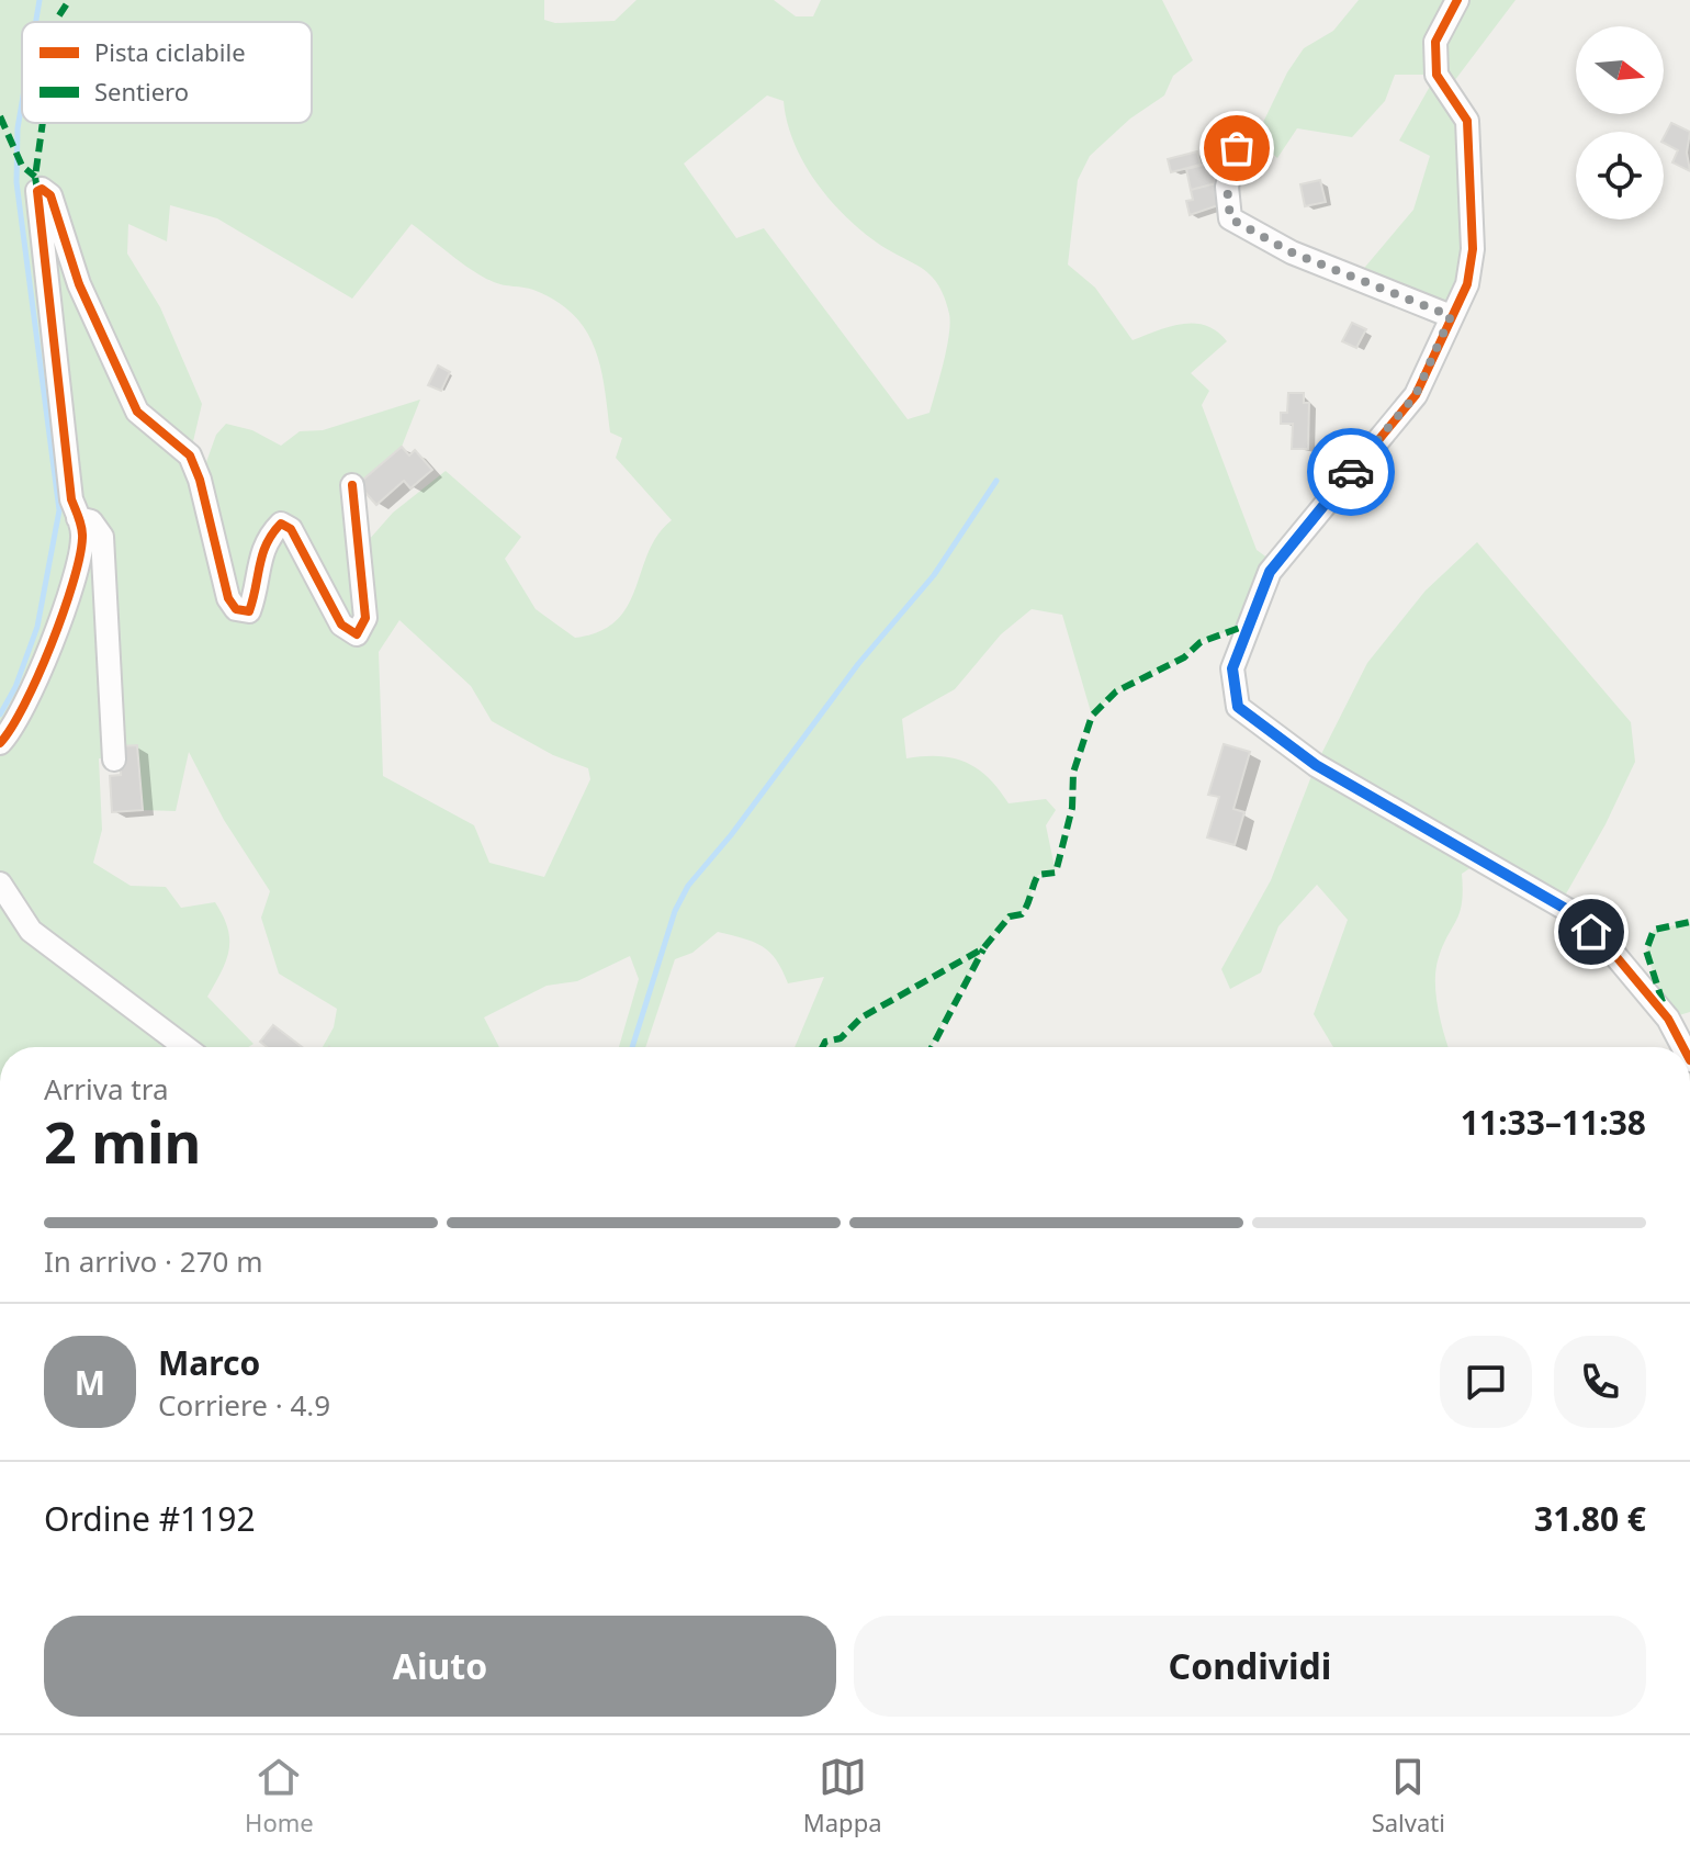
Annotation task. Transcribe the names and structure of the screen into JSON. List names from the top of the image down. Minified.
{"legend":["Pista ciclabile","Sentiero"],"north":"right","page":{"heading":["2 min","Arriva tra","11:33–11:38"],"panel":["Marco","Corriere · 4.9","Ordine #1192","31.80 €"],"bar":"In arrivo · 270 m","round":"M","buttons":["Aiuto","Condividi"],"tabs":["Home","Mappa","Salvati"]}}
